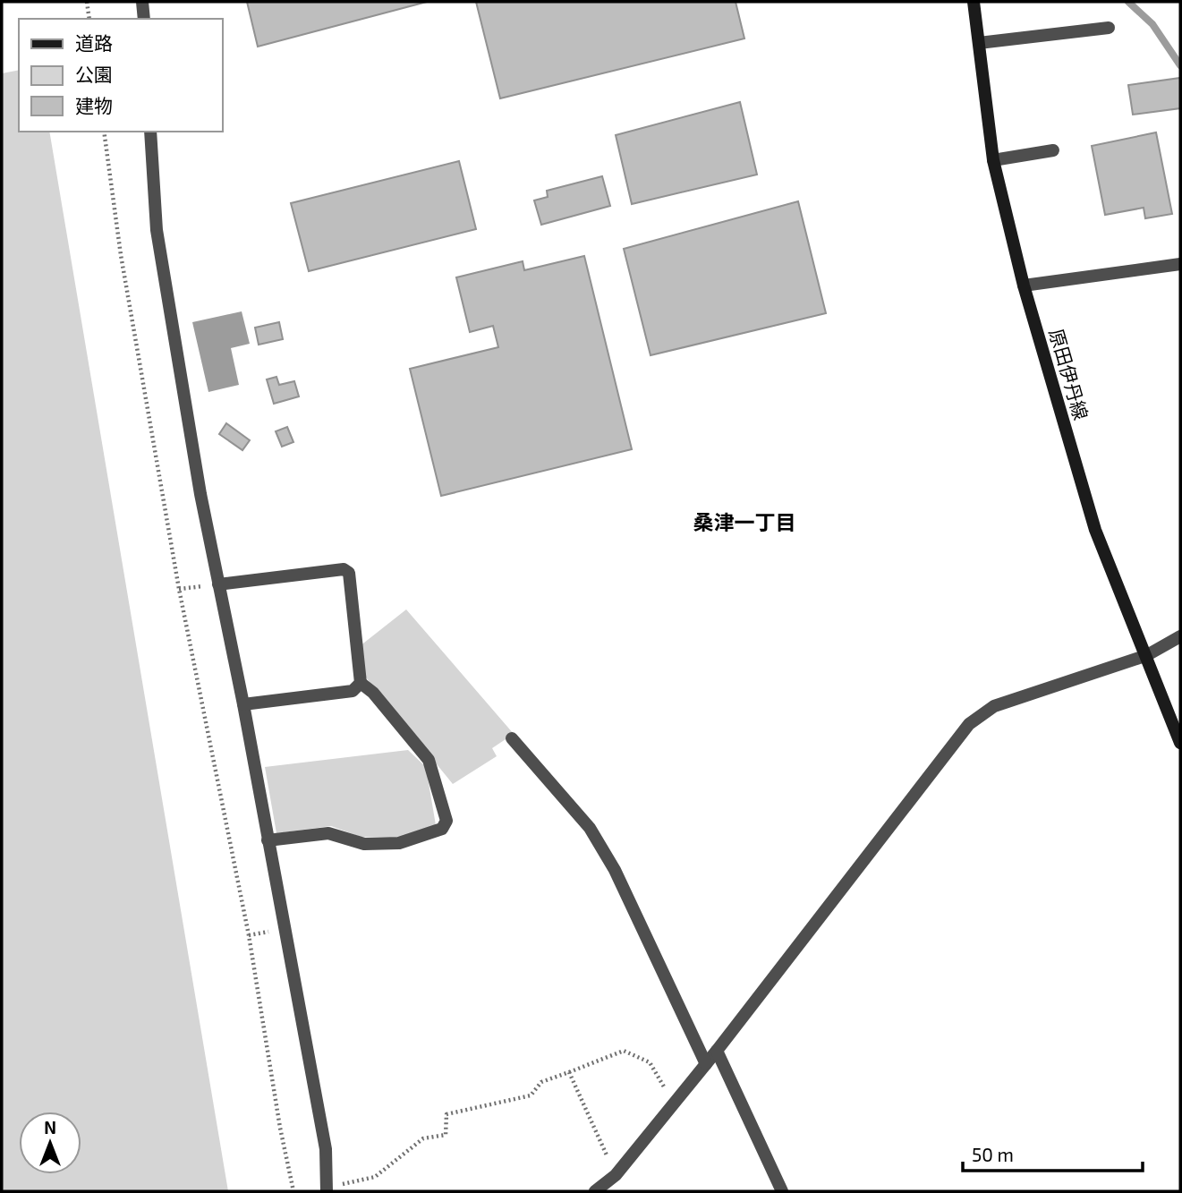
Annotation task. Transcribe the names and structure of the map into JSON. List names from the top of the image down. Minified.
{"streets":{"street":["原田伊丹線"]},"districts":["桑津一丁目"],"legend":["道路","公園","建物"],"scale_bar":"50 m","north":"top"}
